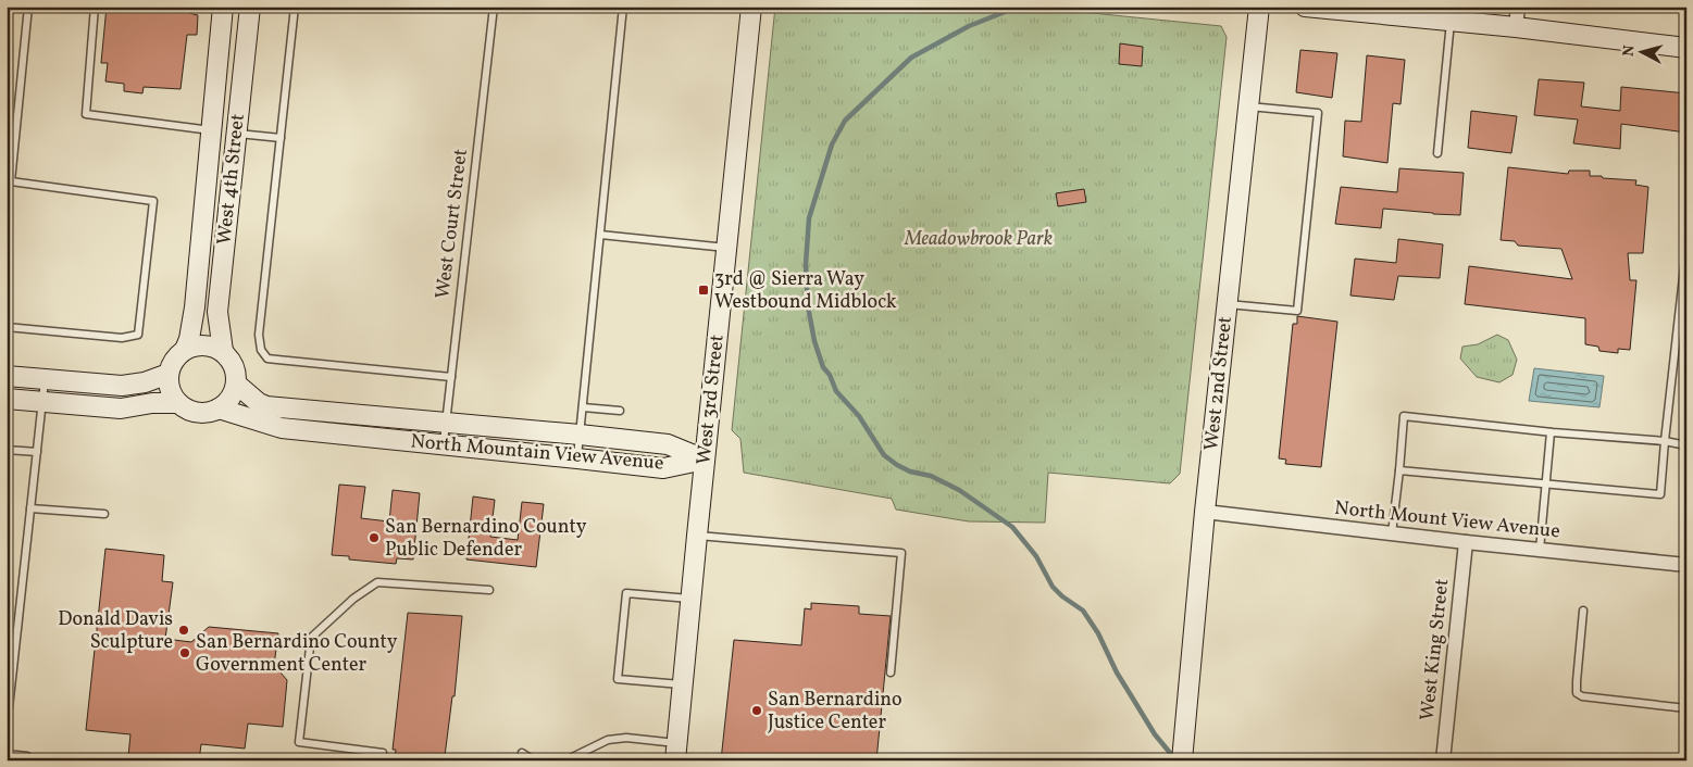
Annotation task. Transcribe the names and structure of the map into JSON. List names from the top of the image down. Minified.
{"streets":{"street":["West 4th Street","West 2nd Street","West 3rd Street","North Mountain View Avenue","North Mount View Avenue","West King Street"],"lane":["West Court Street"]},"crossings":[["West 4th Street","North Mountain View Avenue"],["West Court Street","North Mountain View Avenue"],["West 2nd Street","North Mount View Avenue"],["West 3rd Street","North Mountain View Avenue"],["North Mount View Avenue","West King Street"]],"parks":["Meadowbrook Park"],"places":{"transit":["3rd @ Sierra Way Westbound Midblock"],"other":["San Bernardino County Public Defender","Donald Davis Sculpture","San Bernardino County Government Center","San Bernardino Justice Center"]},"north":"left"}
